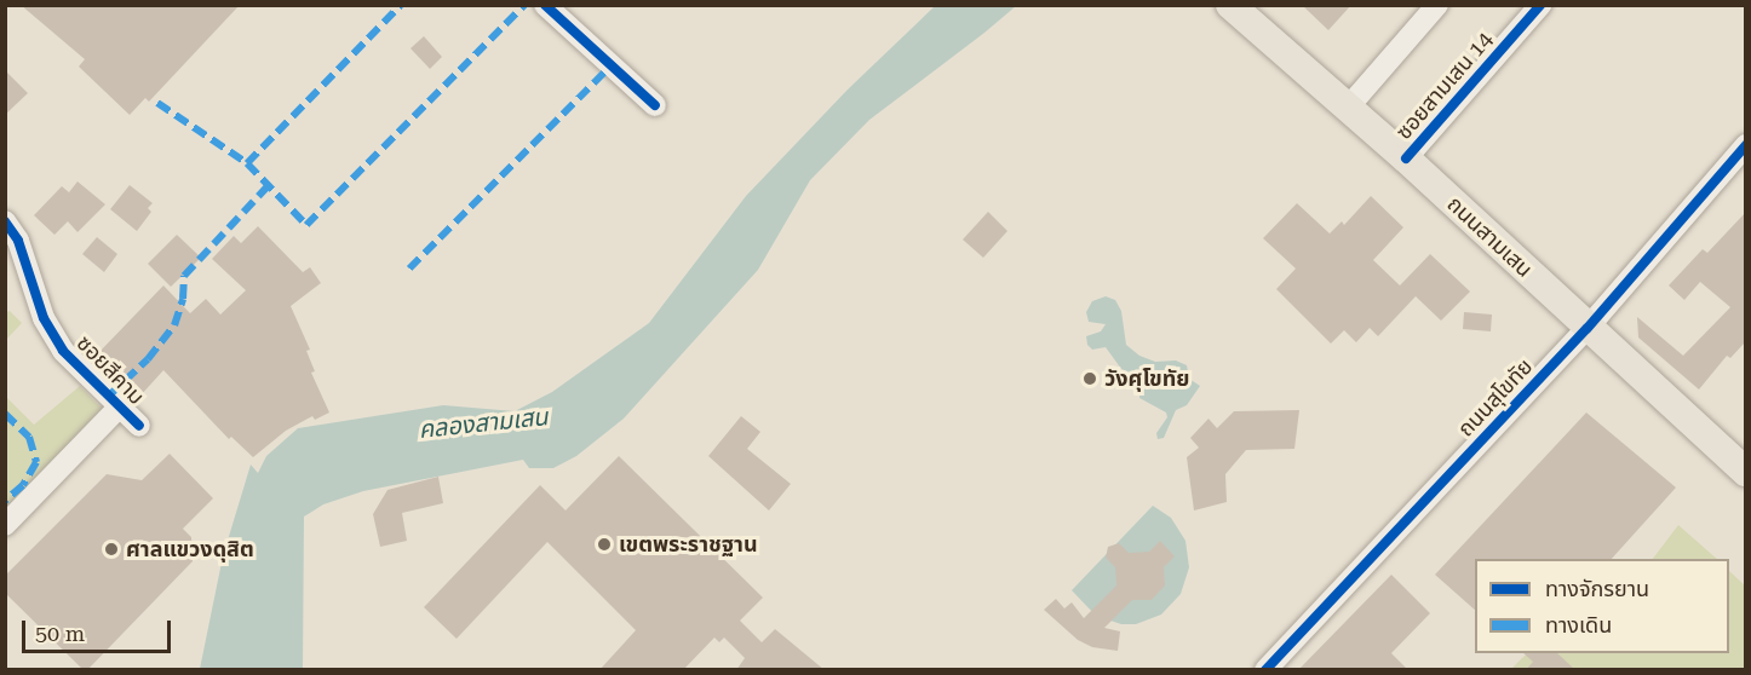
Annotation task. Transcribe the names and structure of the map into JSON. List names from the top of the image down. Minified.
{"streets":{"main road":["ถนนสามเสน"],"street":["ซอยสามเสน 14","ซอยสีคาม","ถนนสุโขทัย"]},"crossings":[["ซอยสามเสน 14","ถนนสามเสน"],["ถนนสามเสน","ถนนสุโขทัย"]],"water":["คลองสามเสน"],"places":["วังศุโขทัย","เขตพระราชฐาน","ศาลแขวงดุสิต"],"legend":["ทางจักรยาน","ทางเดิน"],"scale_bar":"50 m"}
